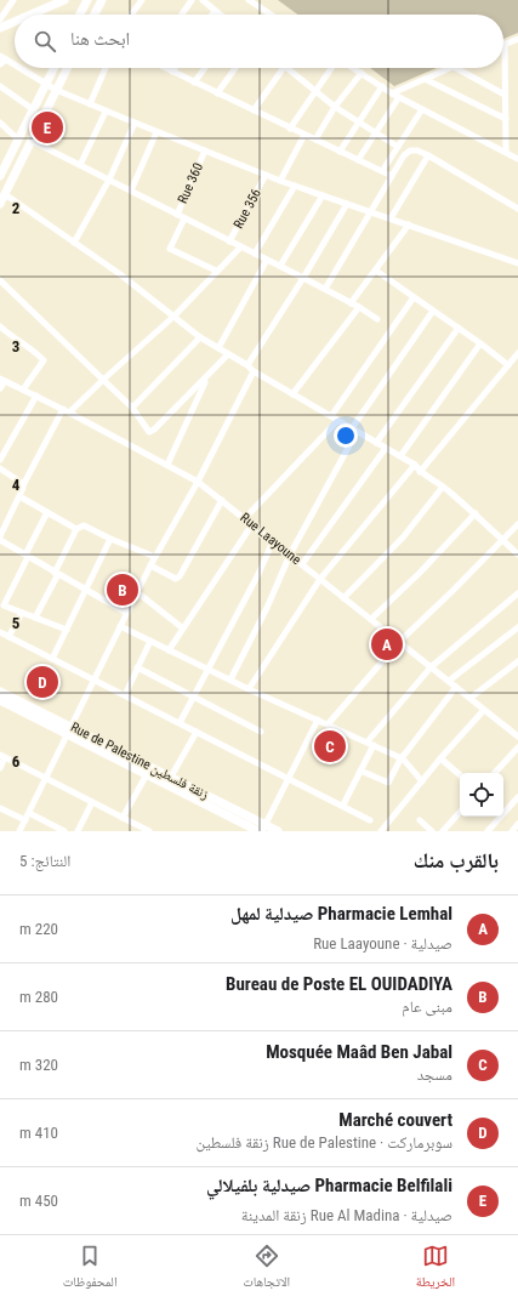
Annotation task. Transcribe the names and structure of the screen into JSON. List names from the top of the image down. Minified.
{"streets":{"main road":["Rue de Palestine زنقة فلسطين"],"street":["Rue 360","Rue 356","Rue Laayoune"]},"page":{"search":"ابحث هنا","pins":["E","B","A","D","C"],"heading":["بالقرب منك","النتائج: 5"],"list":[{"mark":"A","name":"Pharmacie Lemhal صيدلية لمهل","note":"صيدلية · Rue Laayoune","value":"220 m"},{"mark":"B","name":"Bureau de Poste EL OUIDADIYA","note":"مبنى عام","value":"280 m"},{"mark":"C","name":"Mosquée Maâd Ben Jabal","note":"مسجد","value":"320 m"},{"mark":"D","name":"Marché couvert","note":"سوبرماركت · Rue de Palestine زنقة فلسطين","value":"410 m"},{"mark":"E","name":"Pharmacie Belfilali صيدلية بلفيلالي","note":"صيدلية · Rue Al Madina زنقة المدينة","value":"450 m"}],"nav":["الخريطة","الاتجاهات","المحفوظات"]},"grid":{"rows":["2","3","4","5","6"]}}
